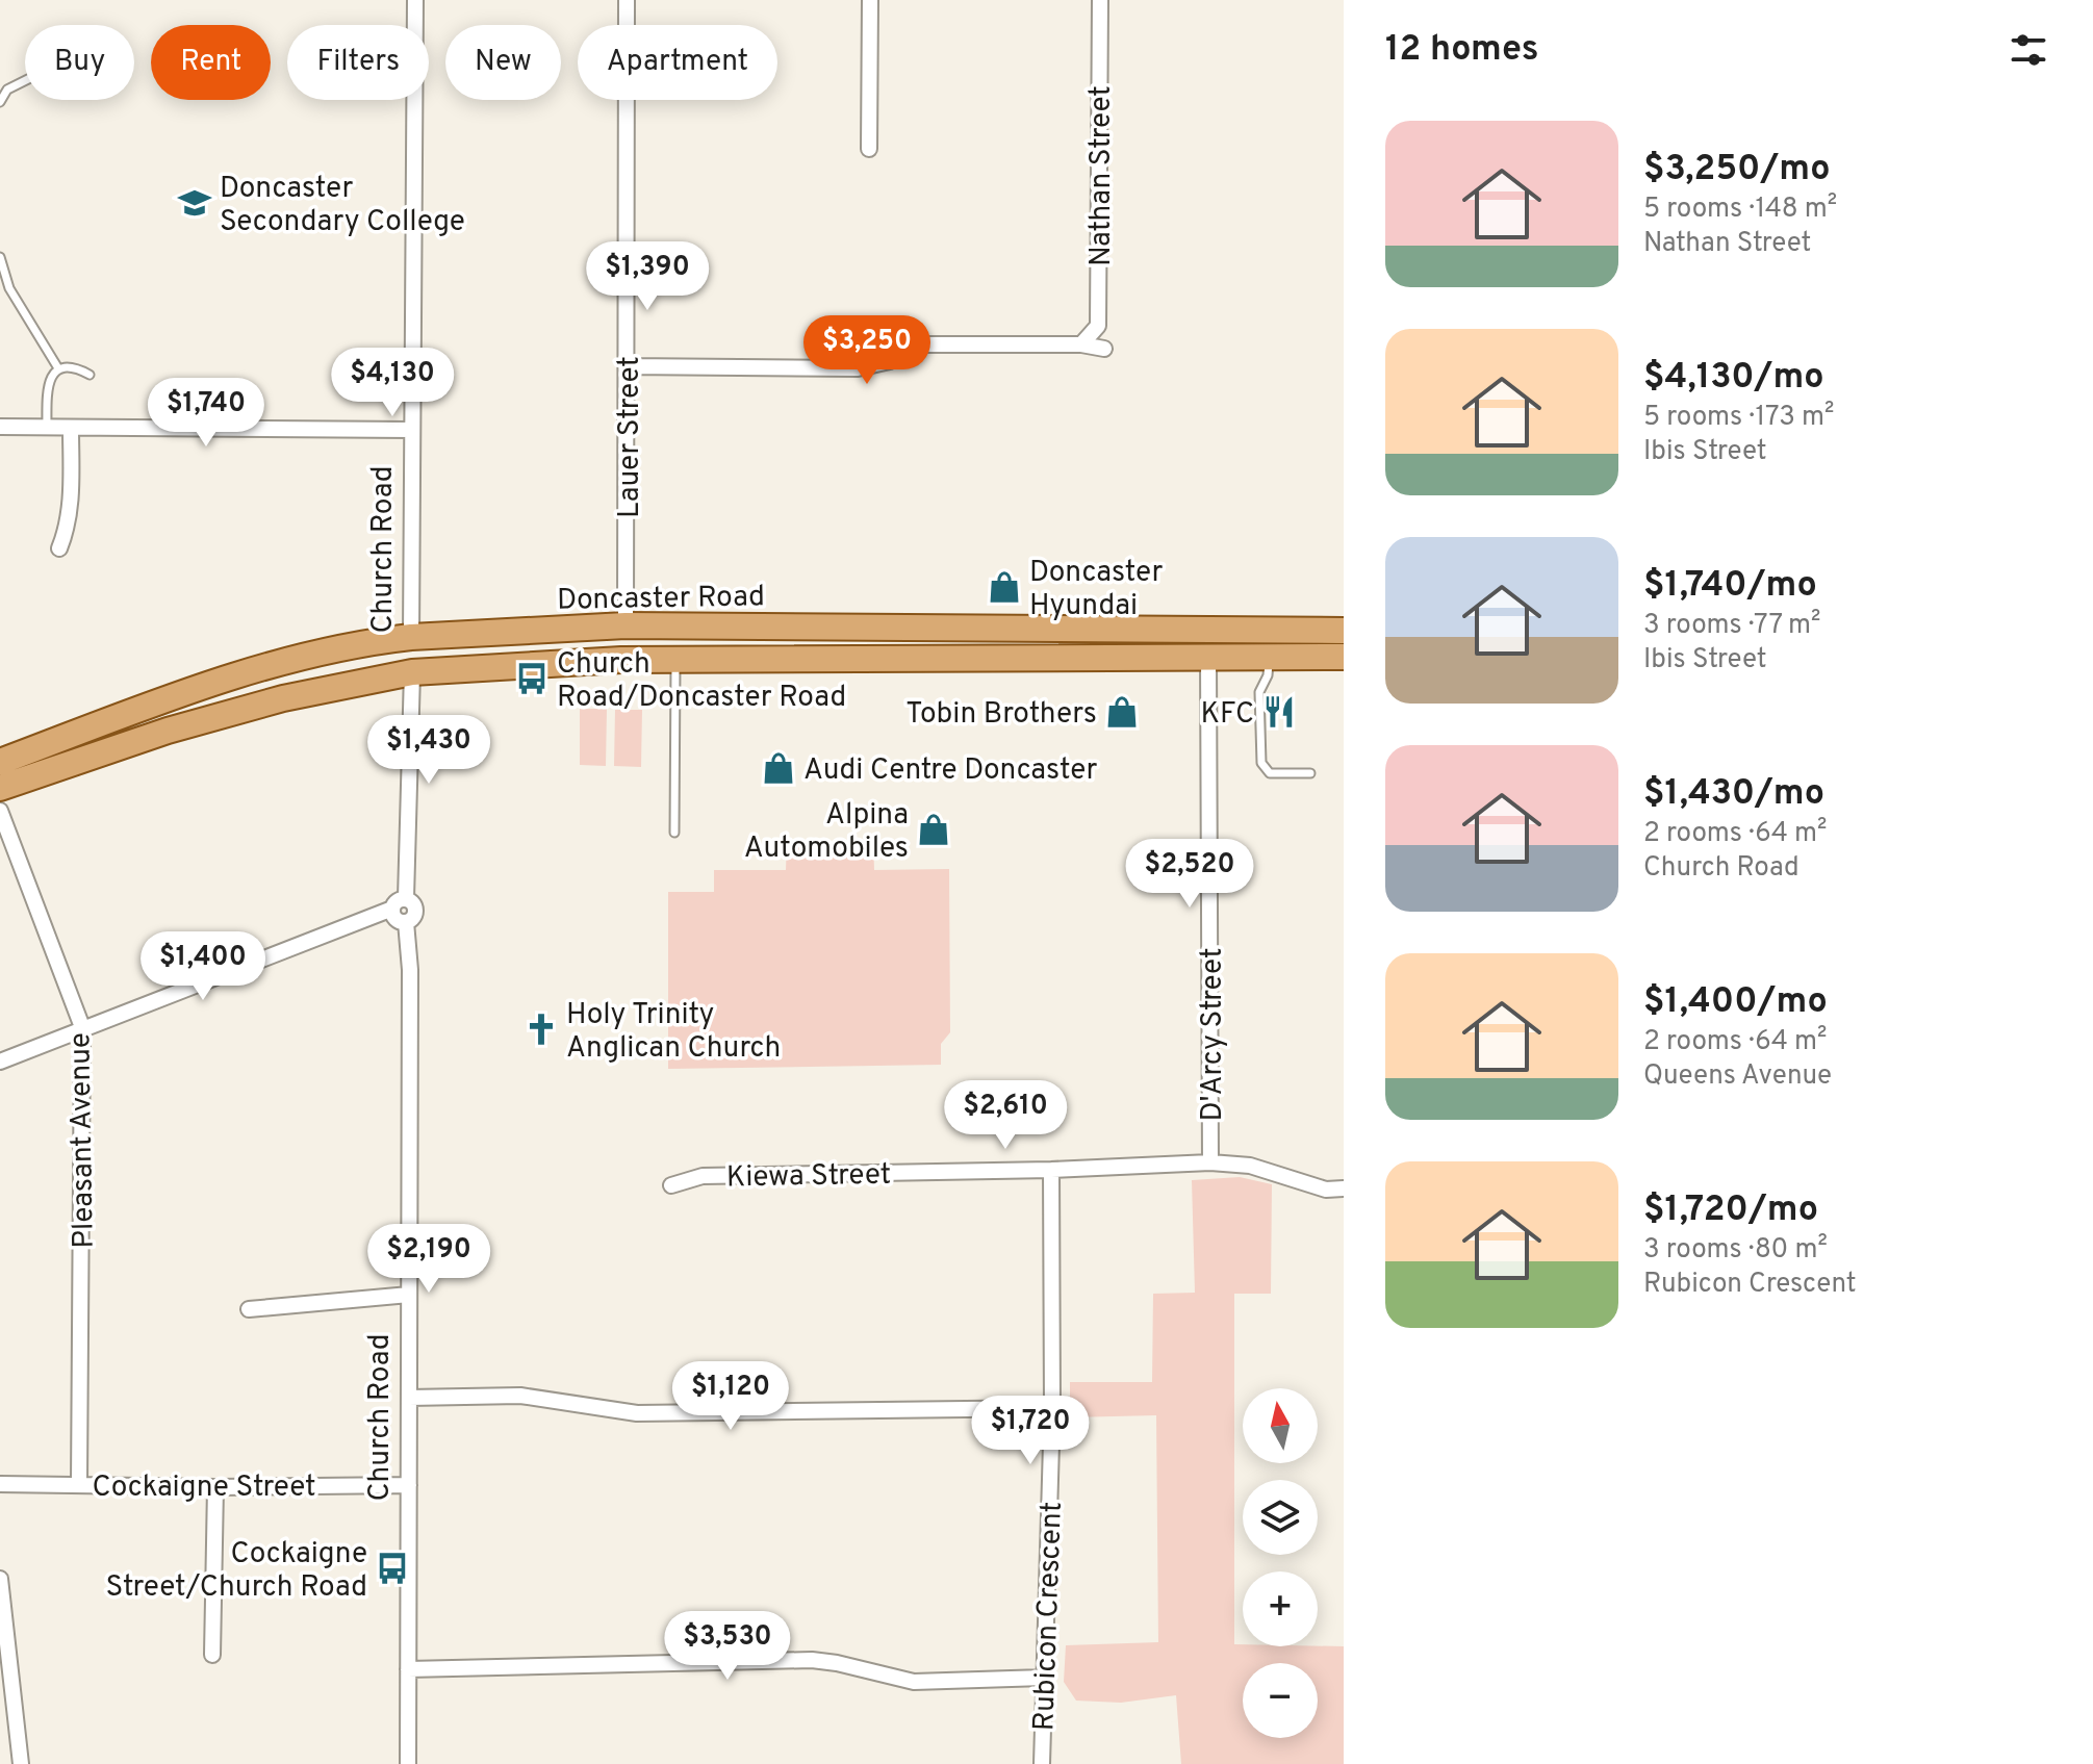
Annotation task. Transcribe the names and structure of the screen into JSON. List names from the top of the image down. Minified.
{"streets":{"main road":["Church Road","Doncaster Road"],"street":["Nathan Street","Lauer Street","D'Arcy Street","Pleasant Avenue","Kiewa Street","Cockaigne Street","Rubicon Crescent"]},"crossings":[["Lauer Street","Doncaster Road"],["Church Road","Doncaster Road"],["Church Road","Cockaigne Street"],["D'Arcy Street","Kiewa Street"],["Pleasant Avenue","Cockaigne Street"],["Kiewa Street","Rubicon Crescent"]],"places":{"school or university":["Doncaster Secondary College"],"shop":["Doncaster Hyundai","Tobin Brothers","Audi Centre Doncaster","Alpina Automobiles"],"bus stop":["Church Road/Doncaster Road","Cockaigne Street/Church Road"],"restaurant":["KFC"],"church":["Holy Trinity Anglican Church"]},"north":"top","page":{"heading":"12 homes","chip":["Buy","Rent","Filters","New","Apartment"],"list":[{"name":"$3,250/mo","note":"5 rooms · 148 m² · Nathan Street"},{"name":"$4,130/mo","note":"5 rooms · 173 m² · Ibis Street"},{"name":"$1,740/mo","note":"3 rooms · 77 m² · Ibis Street"},{"name":"$1,430/mo","note":"2 rooms · 64 m² · Church Road"},{"name":"$1,400/mo","note":"2 rooms · 64 m² · Queens Avenue"},{"name":"$1,720/mo","note":"3 rooms · 80 m² · Rubicon Crescent"}],"price":["$1,390","$3,250","$4,130","$1,740","$1,430","$2,520","$1,400","$2,610","$2,190","$1,120","$1,720","$3,530"],"map_buttons":["+","−"]}}
